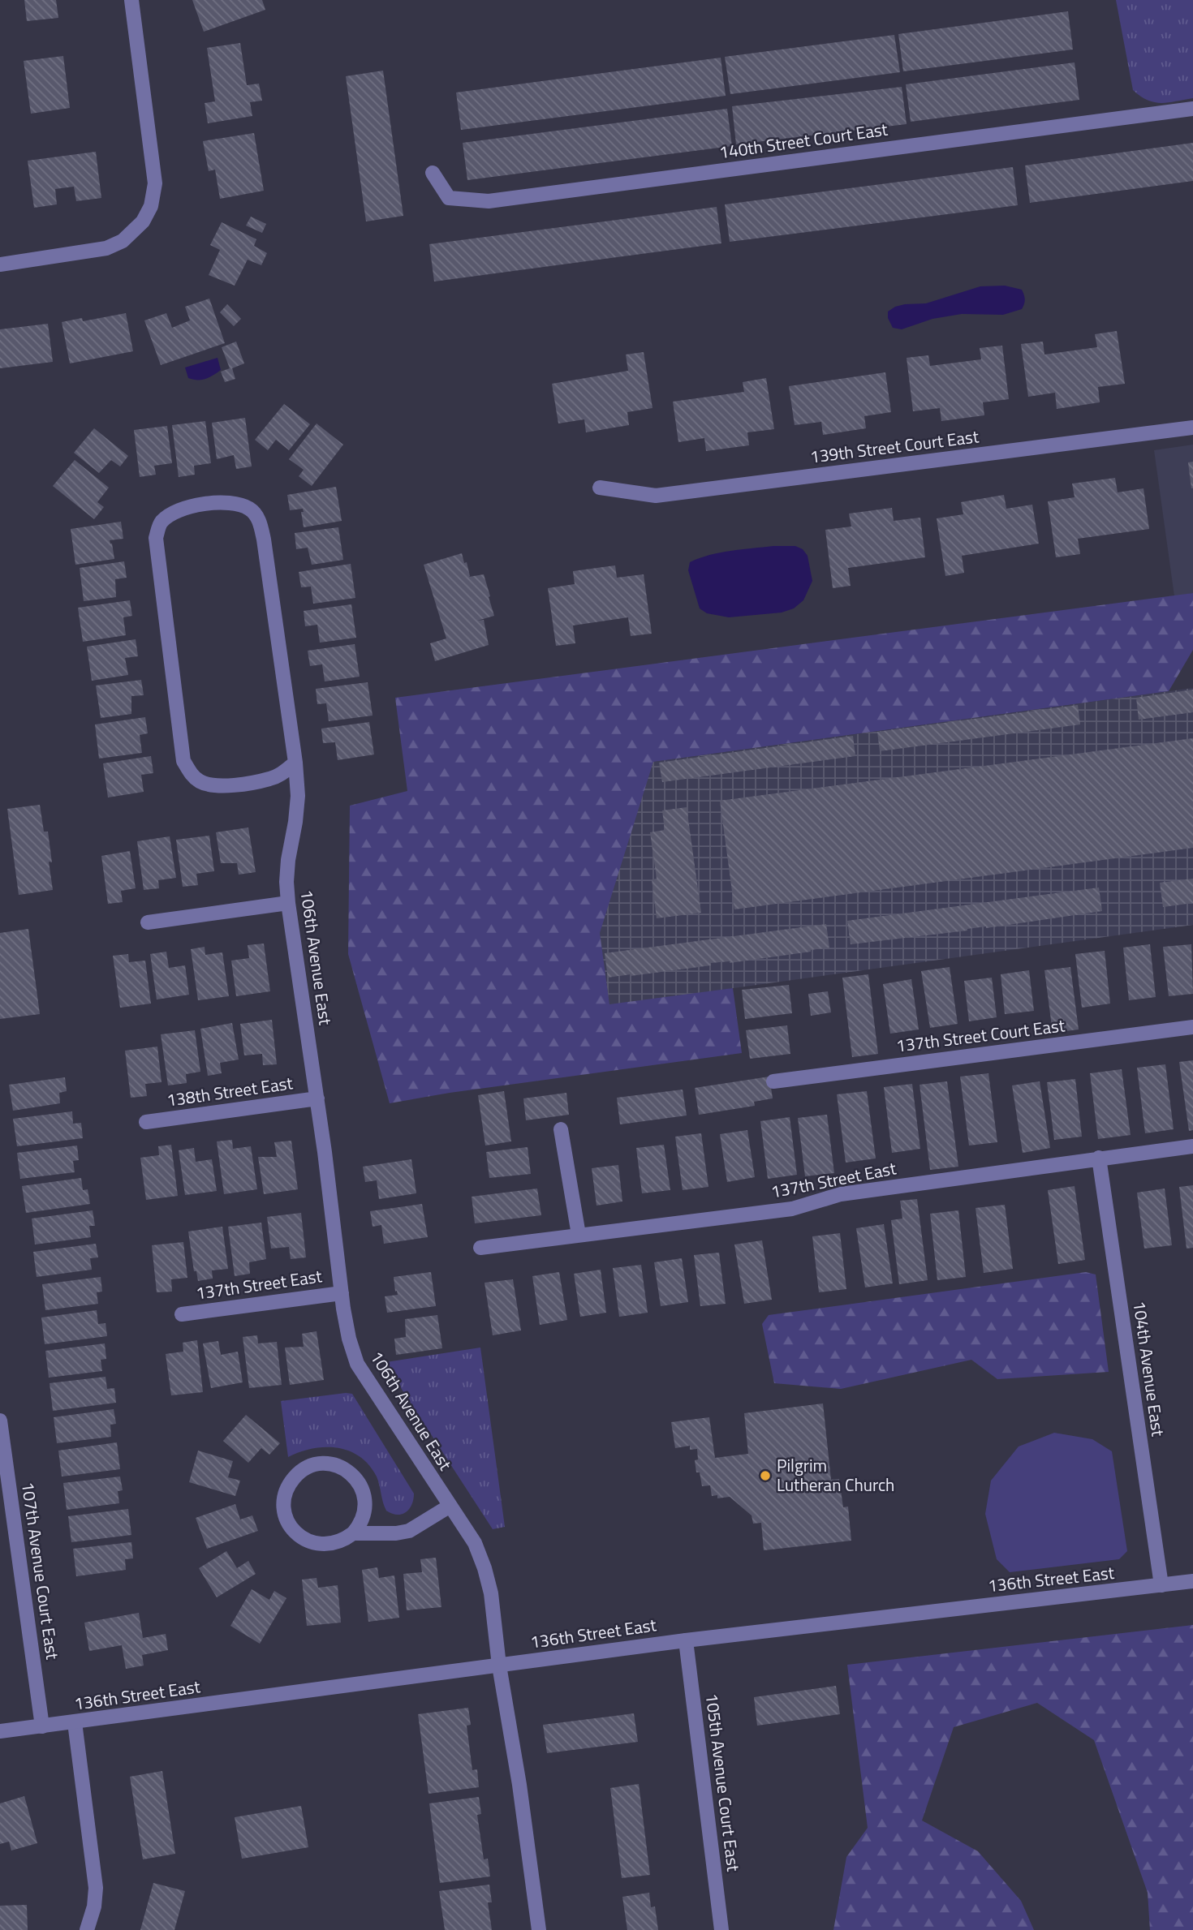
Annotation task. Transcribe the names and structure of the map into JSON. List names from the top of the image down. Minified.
{"streets":{"street":["140th Street Court East","139th Street Court East","106th Avenue East","137th Street Court East","138th Street East","137th Street East","104th Avenue East","107th Avenue Court East","136th Street East","105th Avenue Court East"]},"crossings":[["106th Avenue East","138th Street East"],["106th Avenue East","137th Street East"],["106th Avenue East","136th Street East"],["137th Street East","104th Avenue East"],["104th Avenue East","136th Street East"],["107th Avenue Court East","136th Street East"],["136th Street East","105th Avenue Court East"]],"places":["Pilgrim Lutheran Church"]}
